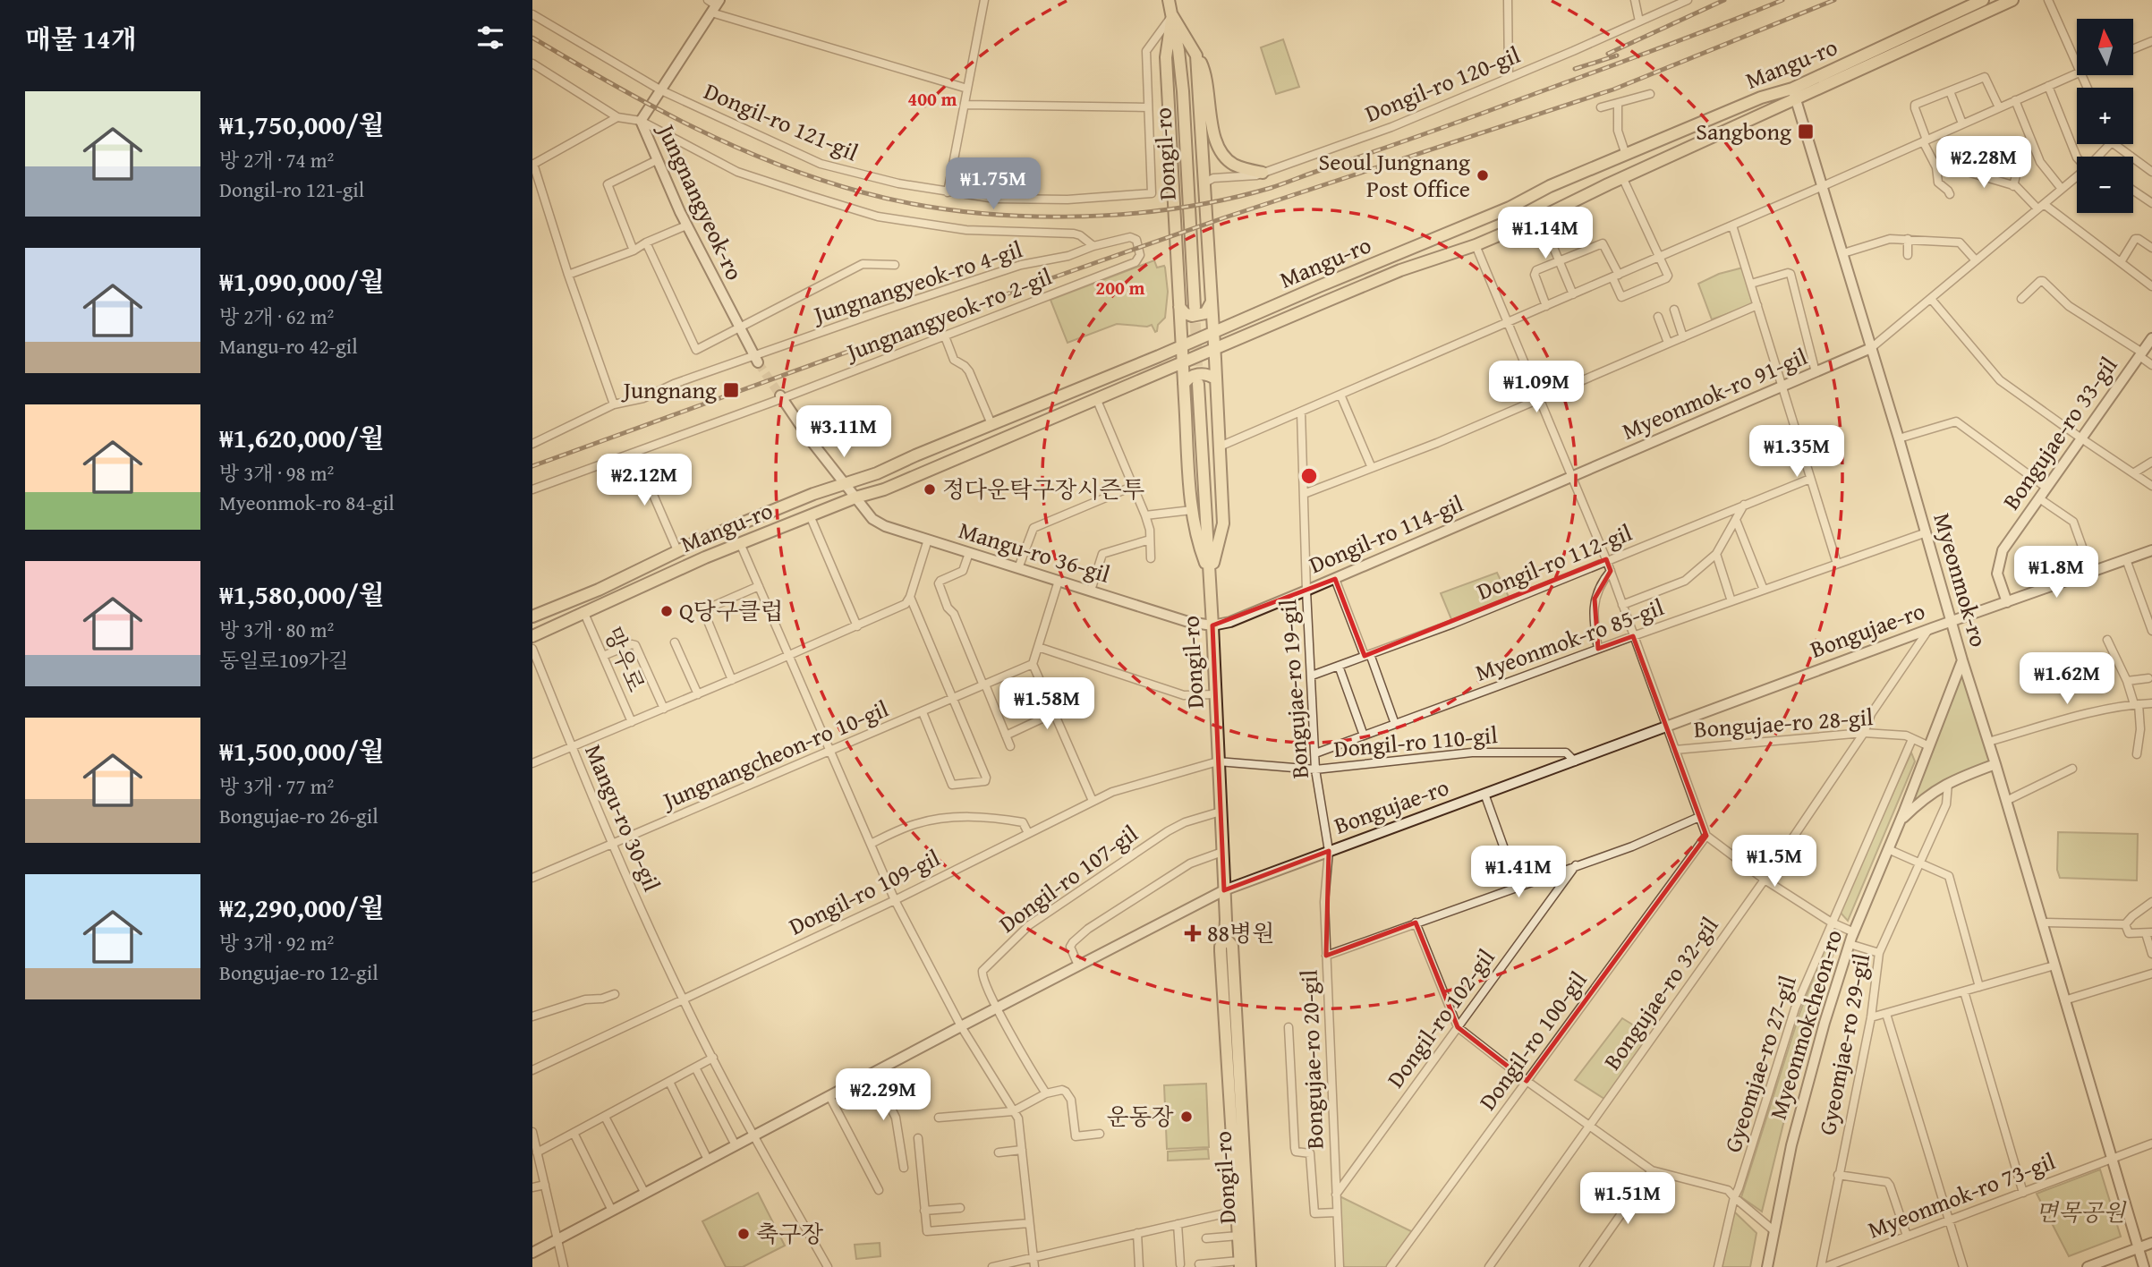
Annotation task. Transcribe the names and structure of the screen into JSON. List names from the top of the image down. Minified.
{"streets":{"main road":["Mangu-ro","Dongil-ro"],"street":["Dongil-ro 120-gil","Dongil-ro 121-gil","Jungnangyeok-ro","Jungnangyeok-ro 4-gil","Jungnangyeok-ro 2-gil","Myeonmok-ro 91-gil","Bongujae-ro 33-gil","Dongil-ro 114-gil","Mangu-ro 36-gil","Dongil-ro 112-gil","Myeonmok-ro","Bongujae-ro","Myeonmok-ro 85-gil","망우로","Bongujae-ro 19-gil","Bongujae-ro 28-gil","Dongil-ro 110-gil","Jungnangcheon-ro 10-gil","Mangu-ro 30-gil","Dongil-ro 107-gil","Dongil-ro 109-gil","Bongujae-ro 32-gil","Dongil-ro 102-gil","Myeonmokcheon-ro","Dongil-ro 100-gil","Gyeomjae-ro 29-gil","Bongujae-ro 20-gil","Gyeomjae-ro 27-gil","Myeonmok-ro 73-gil"]},"crossings":[["Mangu-ro","Jungnangyeok-ro 2-gil"],["Mangu-ro","Mangu-ro 36-gil"],["Mangu-ro","Myeonmok-ro"],["Mangu-ro","망우로"],["Dongil-ro 121-gil","Dongil-ro"],["Dongil-ro 121-gil","Jungnangyeok-ro"],["Dongil-ro","Dongil-ro 114-gil"],["Dongil-ro","Mangu-ro 36-gil"],["Dongil-ro","Bongujae-ro"],["Dongil-ro","Dongil-ro 110-gil"],["Dongil-ro","Dongil-ro 107-gil"],["Dongil-ro","Dongil-ro 109-gil"],["Jungnangyeok-ro","Jungnangyeok-ro 4-gil"],["Jungnangyeok-ro 4-gil","Jungnangyeok-ro 2-gil"],["Myeonmok-ro 91-gil","Dongil-ro 114-gil"],["Myeonmok-ro 91-gil","Myeonmok-ro"],["Bongujae-ro 33-gil","Bongujae-ro"],["Dongil-ro 114-gil","Mangu-ro 36-gil"],["Dongil-ro 114-gil","Bongujae-ro 19-gil"],["Dongil-ro 112-gil","Bongujae-ro 19-gil"],["Myeonmok-ro","Bongujae-ro"],["Myeonmok-ro","Myeonmok-ro 85-gil"],["Myeonmok-ro","Myeonmokcheon-ro"],["Myeonmok-ro","Myeonmok-ro 73-gil"],["Bongujae-ro","Bongujae-ro 19-gil"],["Bongujae-ro","Dongil-ro 110-gil"],["Bongujae-ro","Mangu-ro 30-gil"],["Bongujae-ro","Dongil-ro 107-gil"],["Bongujae-ro","Bongujae-ro 32-gil"],["Bongujae-ro","Bongujae-ro 20-gil"],["Myeonmok-ro 85-gil","Bongujae-ro 19-gil"],["Bongujae-ro 19-gil","Dongil-ro 110-gil"],["Bongujae-ro 19-gil","Bongujae-ro 20-gil"],["Bongujae-ro 28-gil","Bongujae-ro 32-gil"],["Bongujae-ro 28-gil","Myeonmokcheon-ro"],["Bongujae-ro 28-gil","Gyeomjae-ro 27-gil"],["Dongil-ro 110-gil","Dongil-ro 109-gil"],["Jungnangcheon-ro 10-gil","Mangu-ro 30-gil"],["Mangu-ro 30-gil","Dongil-ro 109-gil"],["Dongil-ro 102-gil","Bongujae-ro 20-gil"],["Gyeomjae-ro 29-gil","Myeonmok-ro 73-gil"]],"parks":["면목공원"],"places":{"transit":["Sangbong","Jungnang"],"other":["Seoul Jungnang Post Office","정다운탁구장시즌투","Q당구클럽","운동장","축구장"],"health":["88병원"]},"north":"top","page":{"heading":"매물 14개","map_buttons":["+","−"],"list":[{"name":"₩1,750,000/월","note":"방 2개 · 74 m² · Dongil-ro 121-gil"},{"name":"₩1,090,000/월","note":"방 2개 · 62 m² · Mangu-ro 42-gil"},{"name":"₩1,620,000/월","note":"방 3개 · 98 m² · Myeonmok-ro 84-gil"},{"name":"₩1,580,000/월","note":"방 3개 · 80 m² · 동일로109가길"},{"name":"₩1,500,000/월","note":"방 3개 · 77 m² · Bongujae-ro 26-gil"},{"name":"₩2,290,000/월","note":"방 3개 · 92 m² · Bongujae-ro 12-gil"}],"price":["₩2.28M","₩1.75M","₩1.14M","₩1.09M","₩3.11M","₩1.35M","₩2.12M","₩1.8M","₩1.62M","₩1.58M","₩1.5M","₩1.41M","₩2.29M","₩1.51M"]},"rings":["400 m","200 m"]}
